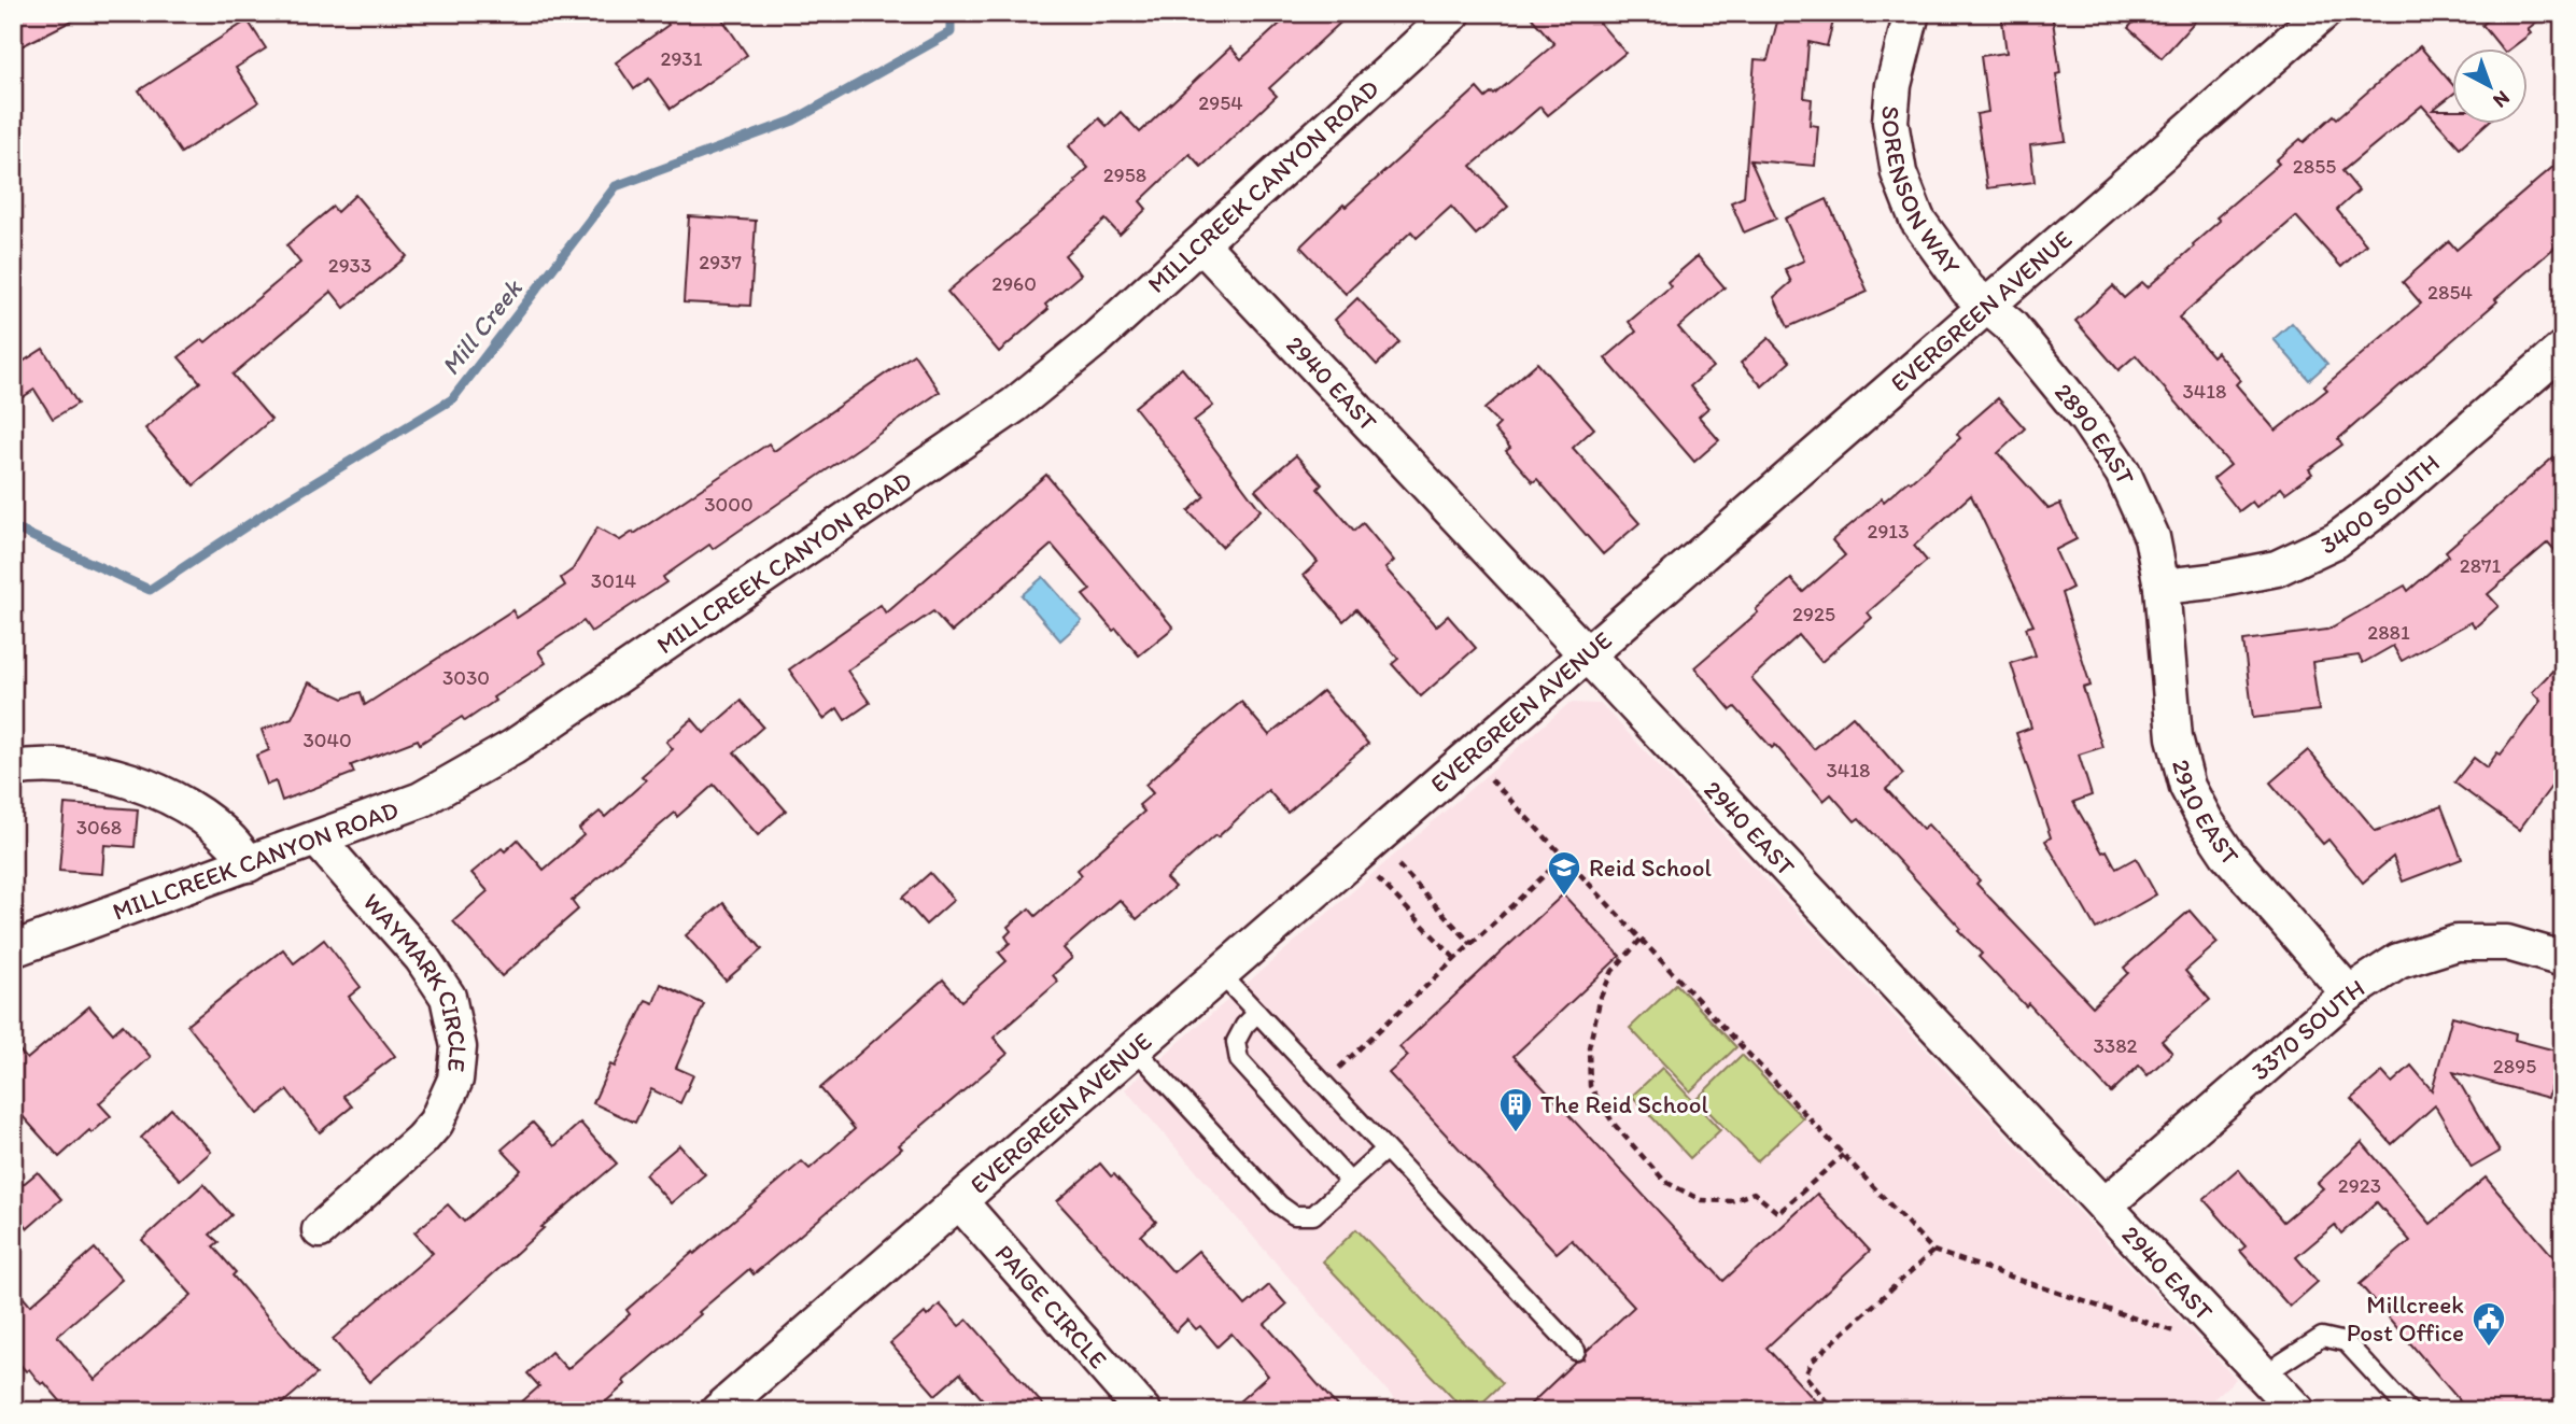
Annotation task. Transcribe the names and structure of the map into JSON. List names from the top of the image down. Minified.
{"streets":{"street":["MILLCREEK CANYON ROAD","SORENSON WAY","EVERGREEN AVENUE","2940 EAST","2890 EAST","3400 SOUTH","2910 EAST","WAYMARK CIRCLE","3370 SOUTH","PAIGE CIRCLE"]},"crossings":[["MILLCREEK CANYON ROAD","2940 EAST"],["MILLCREEK CANYON ROAD","WAYMARK CIRCLE"],["SORENSON WAY","EVERGREEN AVENUE"],["SORENSON WAY","2890 EAST"],["EVERGREEN AVENUE","2940 EAST"],["EVERGREEN AVENUE","2890 EAST"],["EVERGREEN AVENUE","PAIGE CIRCLE"],["2940 EAST","3370 SOUTH"],["2890 EAST","3400 SOUTH"],["2890 EAST","2910 EAST"],["3400 SOUTH","2910 EAST"],["2910 EAST","3370 SOUTH"]],"water":["Mill Creek"],"places":{"school or university":["Reid School"],"building":["The Reid School"],"public building":["Millcreek Post Office"]},"house_numbers":["2931","2954","2855","2958","2937","2933","2960","2854","3418","3000","2913","2871","3014","2925","2881","3030","3040","3418","3068","3382","2895","2923"],"north":"bottom right"}
